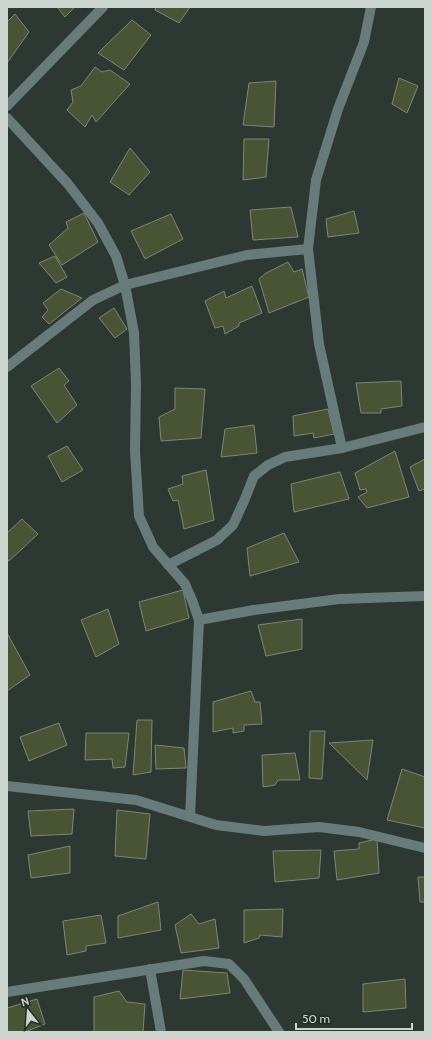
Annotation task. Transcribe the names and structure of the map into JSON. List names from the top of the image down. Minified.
{"scale_bar":"50 m","north":"top"}
